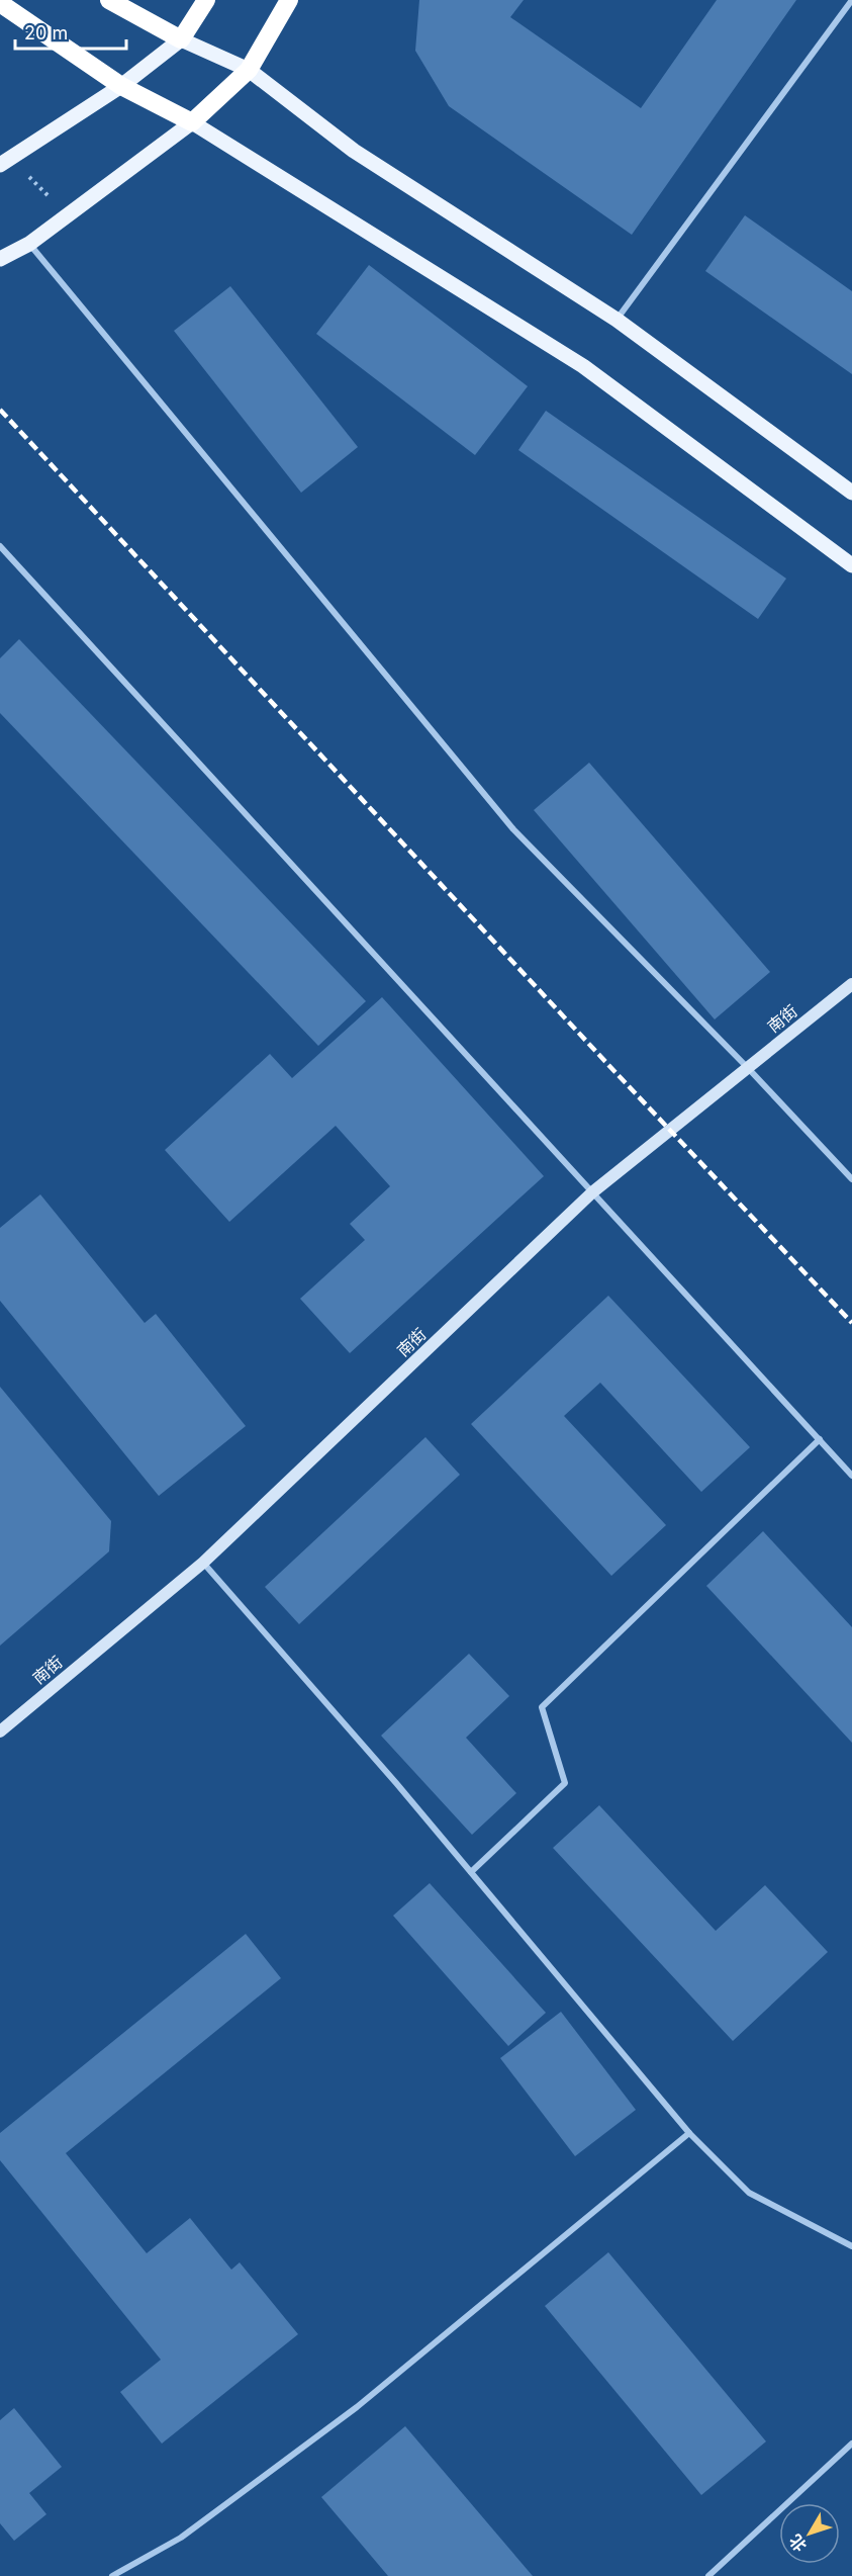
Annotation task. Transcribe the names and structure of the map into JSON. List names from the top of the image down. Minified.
{"streets":{"street":["南街"]},"scale_bar":"20 m","north":"bottom left"}
